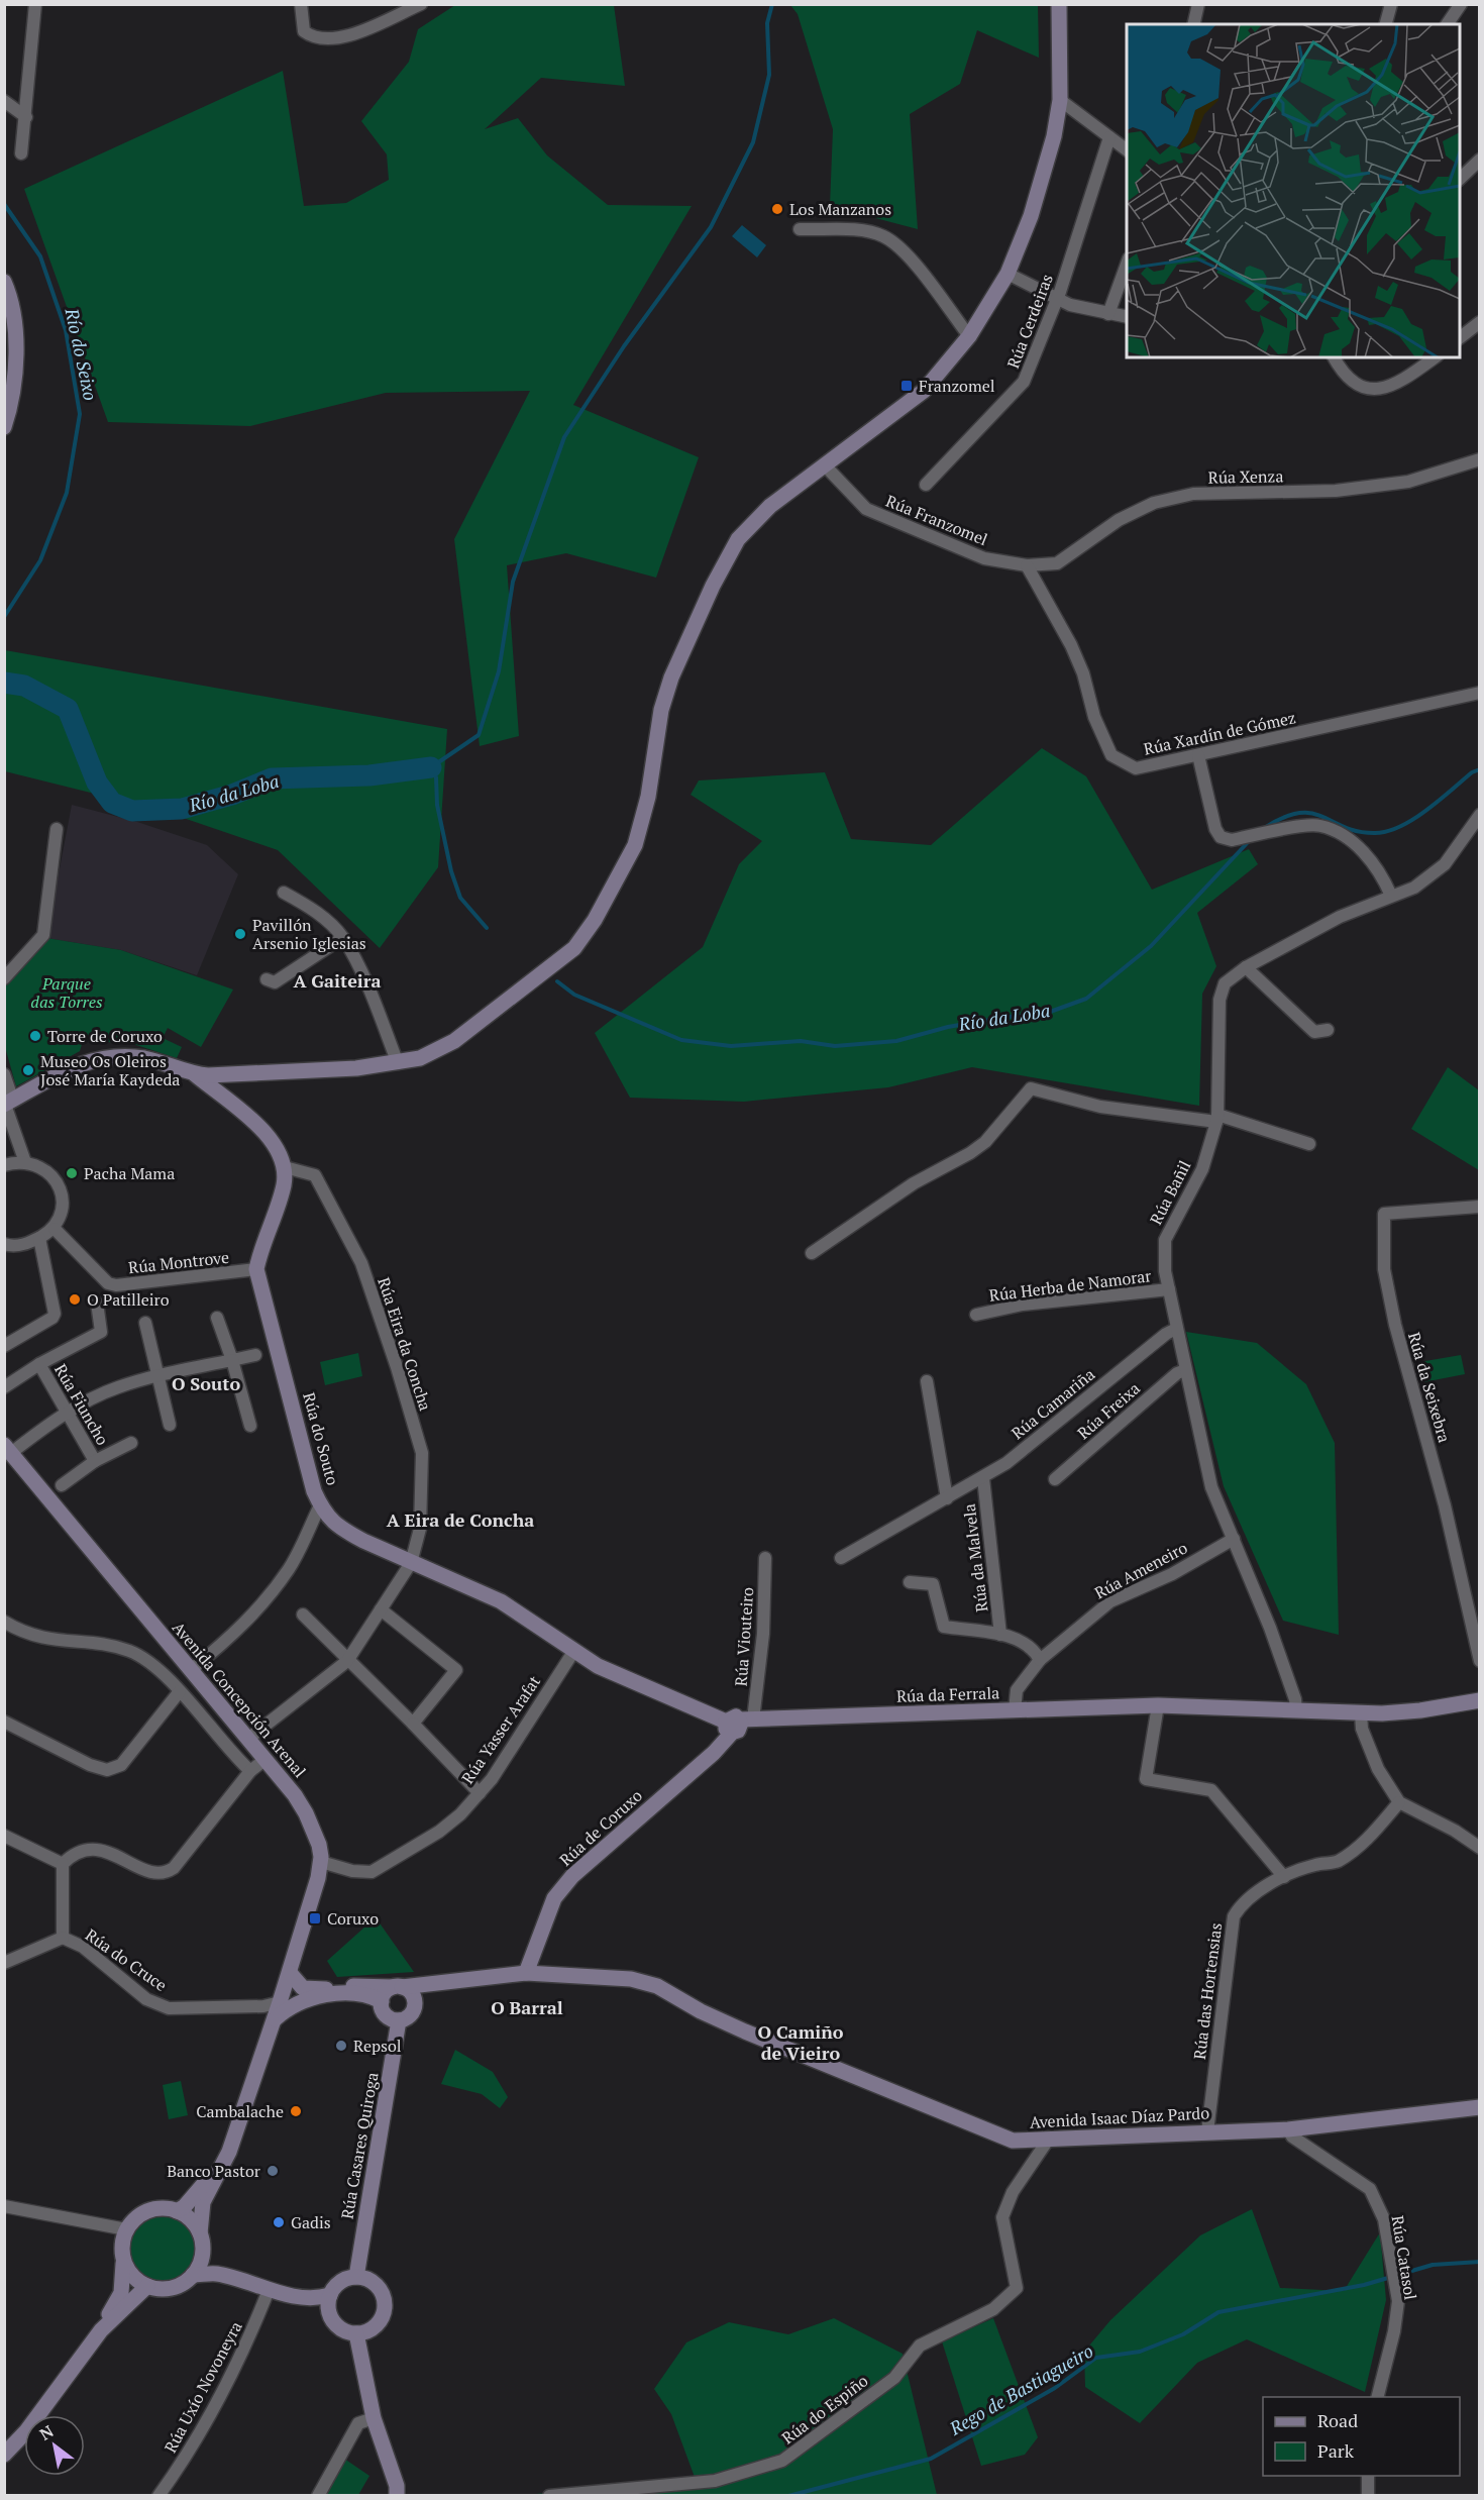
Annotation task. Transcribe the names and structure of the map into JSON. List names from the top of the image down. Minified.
{"streets":{"street":["Rúa Cerdeiras","Rúa Xenza","Rúa Franzomel","Rúa Xardín de Gómez","Rúa Bañil","Rúa Montrove","Rúa Herba de Namorar","Rúa Eira da Concha","Rúa da Seixebra","Rúa Camariña","Rúa Fiuncho","Rúa Freixa","Rúa do Souto","Rúa da Malvela","Rúa Ameneiro","Rúa Viouteiro","Rúa da Ferrala","Avenida Concepción Arenal","Rúa Yasser Arafat","Rúa de Coruxo","Rúa do Cruce","Rúa das Hortensias","Avenida Isaac Díaz Pardo","Rúa Casares Quiroga","Rúa Catasol","Rúa Uxío Novoneyra","Rúa do Espiño"]},"crossings":[["Rúa Xenza","Rúa Franzomel"],["Rúa Xenza","Rúa Xardín de Gómez"],["Rúa Franzomel","Rúa Xardín de Gómez"],["Rúa Bañil","Rúa Herba de Namorar"],["Rúa Bañil","Rúa Camariña"],["Rúa Bañil","Rúa Freixa"],["Rúa Bañil","Rúa Ameneiro"],["Rúa Bañil","Rúa da Ferrala"],["Rúa Montrove","Rúa do Souto"],["Rúa Eira da Concha","Rúa do Souto"],["Rúa Eira da Concha","Avenida Concepción Arenal"],["Rúa Camariña","Rúa da Malvela"],["Rúa do Souto","Rúa Viouteiro"],["Rúa do Souto","Rúa da Ferrala"],["Rúa do Souto","Rúa Yasser Arafat"],["Rúa do Souto","Rúa de Coruxo"],["Rúa da Malvela","Rúa Ameneiro"],["Rúa Viouteiro","Rúa da Ferrala"],["Rúa Viouteiro","Rúa de Coruxo"],["Rúa da Ferrala","Rúa de Coruxo"],["Avenida Concepción Arenal","Rúa Yasser Arafat"],["Avenida Concepción Arenal","Rúa do Cruce"],["Rúa de Coruxo","Avenida Isaac Díaz Pardo"],["Rúa das Hortensias","Avenida Isaac Díaz Pardo"],["Avenida Isaac Díaz Pardo","Rúa Casares Quiroga"],["Avenida Isaac Díaz Pardo","Rúa Catasol"],["Avenida Isaac Díaz Pardo","Rúa do Espiño"]],"districts":["A Gaiteira","O Souto","A Eira de Concha","O Barral","O Camiño de Vieiro"],"water":["Río do Seixo","Río da Loba","Rego de Bastiagueiro"],"parks":["Parque das Torres"],"places":{"other":["Los Manzanos","Pavillón Arsenio Iglesias","Torre de Coruxo","Museo Os Oleiros José María Kaydeda","Pacha Mama","O Patilleiro","Repsol","Cambalache","Banco Pastor","Gadis"],"transit":["Franzomel","Coruxo"]},"legend":["Road","Park"],"north":"top left"}
